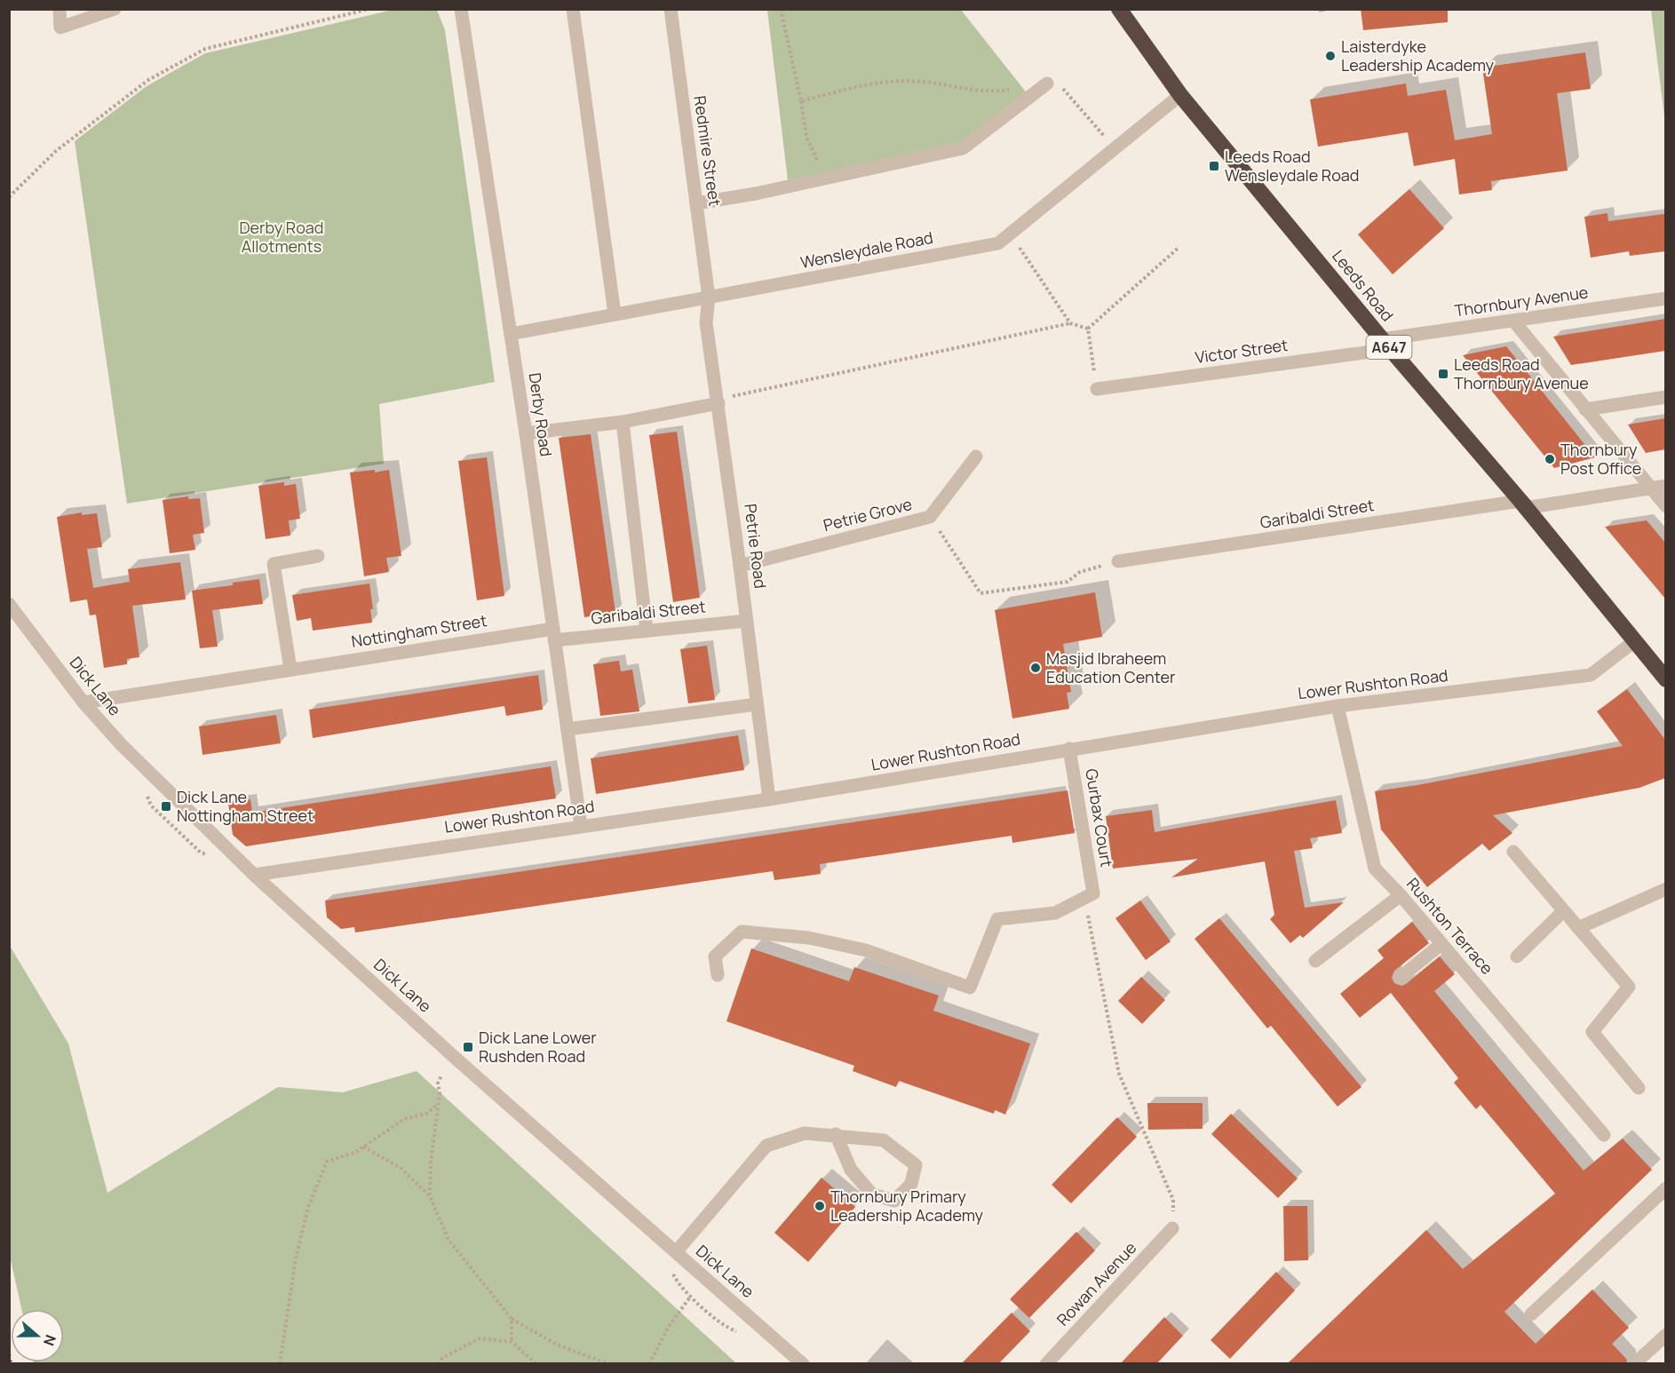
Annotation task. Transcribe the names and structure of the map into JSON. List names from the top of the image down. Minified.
{"streets":{"highway":["Leeds Road","A647"],"street":["Redmire Street","Wensleydale Road","Thornbury Avenue","Victor Street","Derby Road","Garibaldi Street","Petrie Grove","Petrie Road","Nottingham Street","Lower Rushton Road","Dick Lane","Gurbax Court","Rushton Terrace","Rowan Avenue"]},"crossings":[["Redmire Street","Wensleydale Road"],["Redmire Street","Petrie Road"],["Wensleydale Road","Leeds Road"],["Wensleydale Road","Derby Road"],["Wensleydale Road","Petrie Road"],["Leeds Road","Thornbury Avenue"],["Leeds Road","Victor Street"],["Leeds Road","Garibaldi Street"],["Leeds Road","Lower Rushton Road"],["Thornbury Avenue","Victor Street"],["Derby Road","Garibaldi Street"],["Derby Road","Nottingham Street"],["Derby Road","Lower Rushton Road"],["Garibaldi Street","Petrie Road"],["Garibaldi Street","Nottingham Street"],["Petrie Grove","Petrie Road"],["Petrie Road","Lower Rushton Road"],["Nottingham Street","Dick Lane"],["Lower Rushton Road","Dick Lane"],["Lower Rushton Road","Gurbax Court"],["Lower Rushton Road","Rushton Terrace"]],"parks":["Derby Road Allotments"],"places":{"other":["Laisterdyke Leadership Academy","Thornbury Post Office","Masjid Ibraheem Education Center","Thornbury Primary Leadership Academy"],"transit":["Leeds Road Wensleydale Road","Leeds Road Thornbury Avenue","Dick Lane Nottingham Street","Dick Lane Lower Rushden Road"]},"north":"right"}
